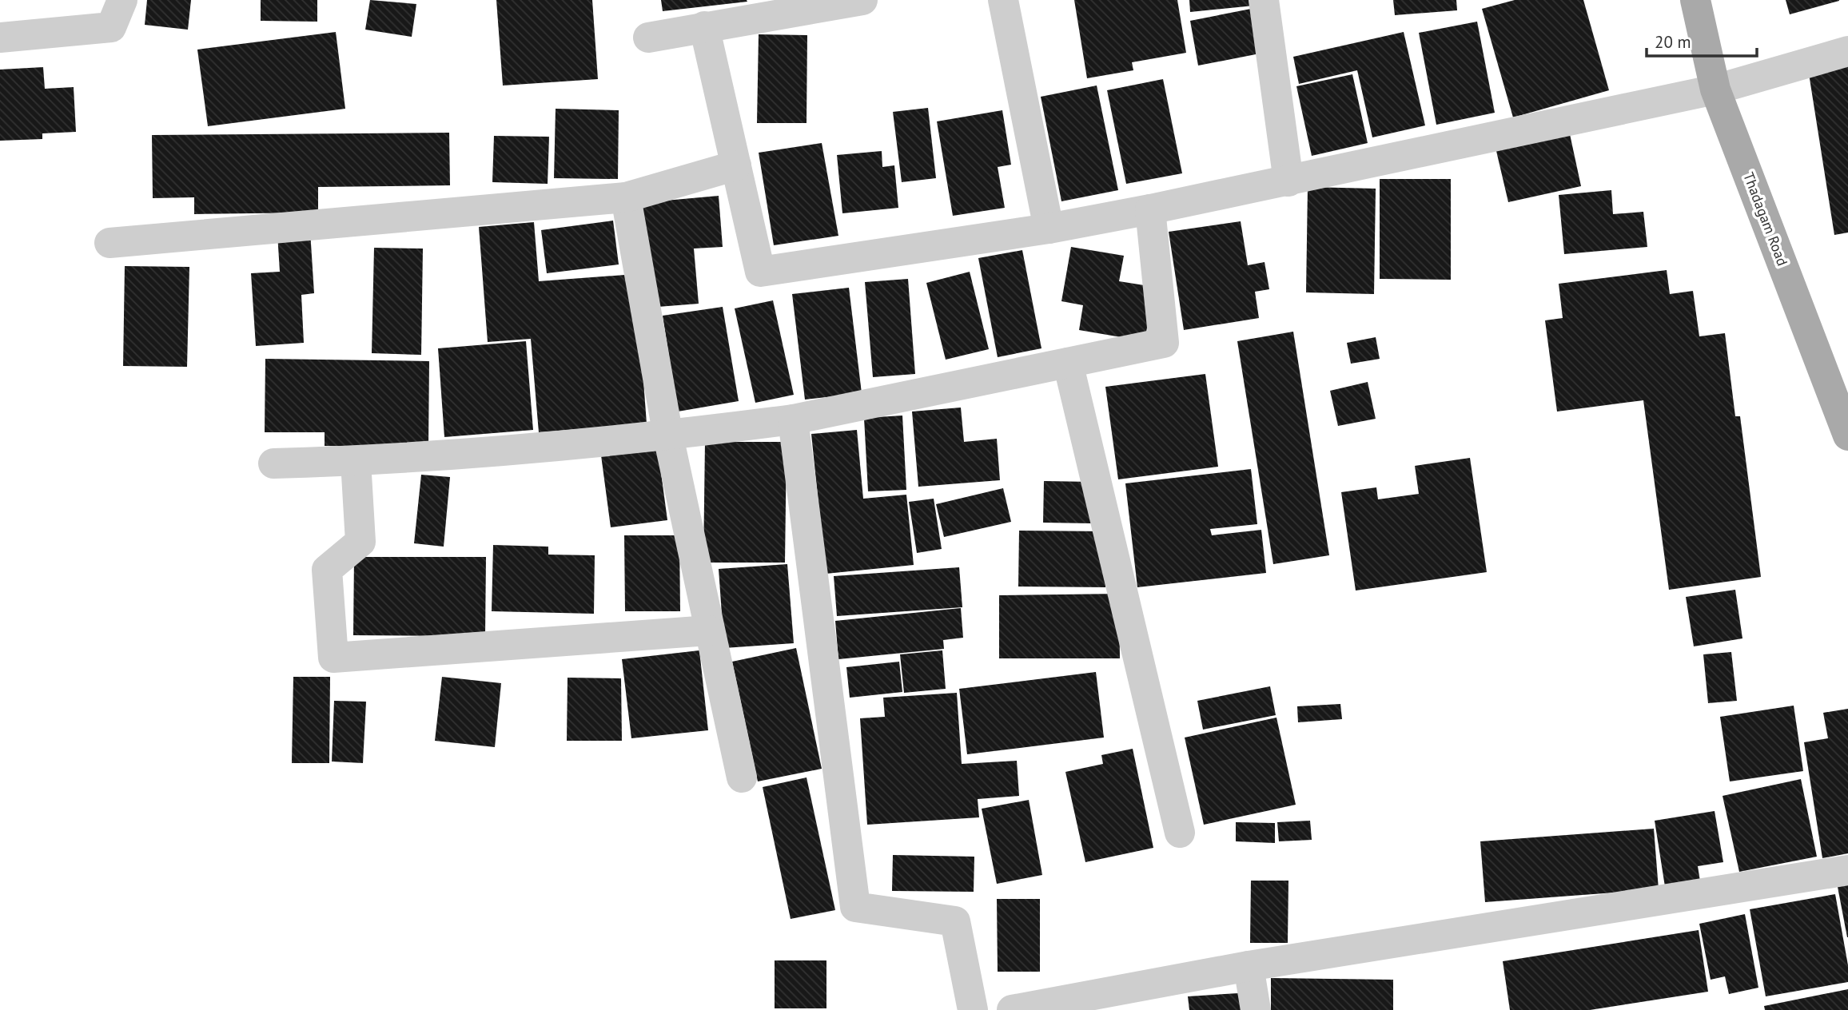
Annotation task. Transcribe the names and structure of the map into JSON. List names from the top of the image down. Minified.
{"streets":{"main road":["Thadagam Road"]},"scale_bar":"20 m"}
